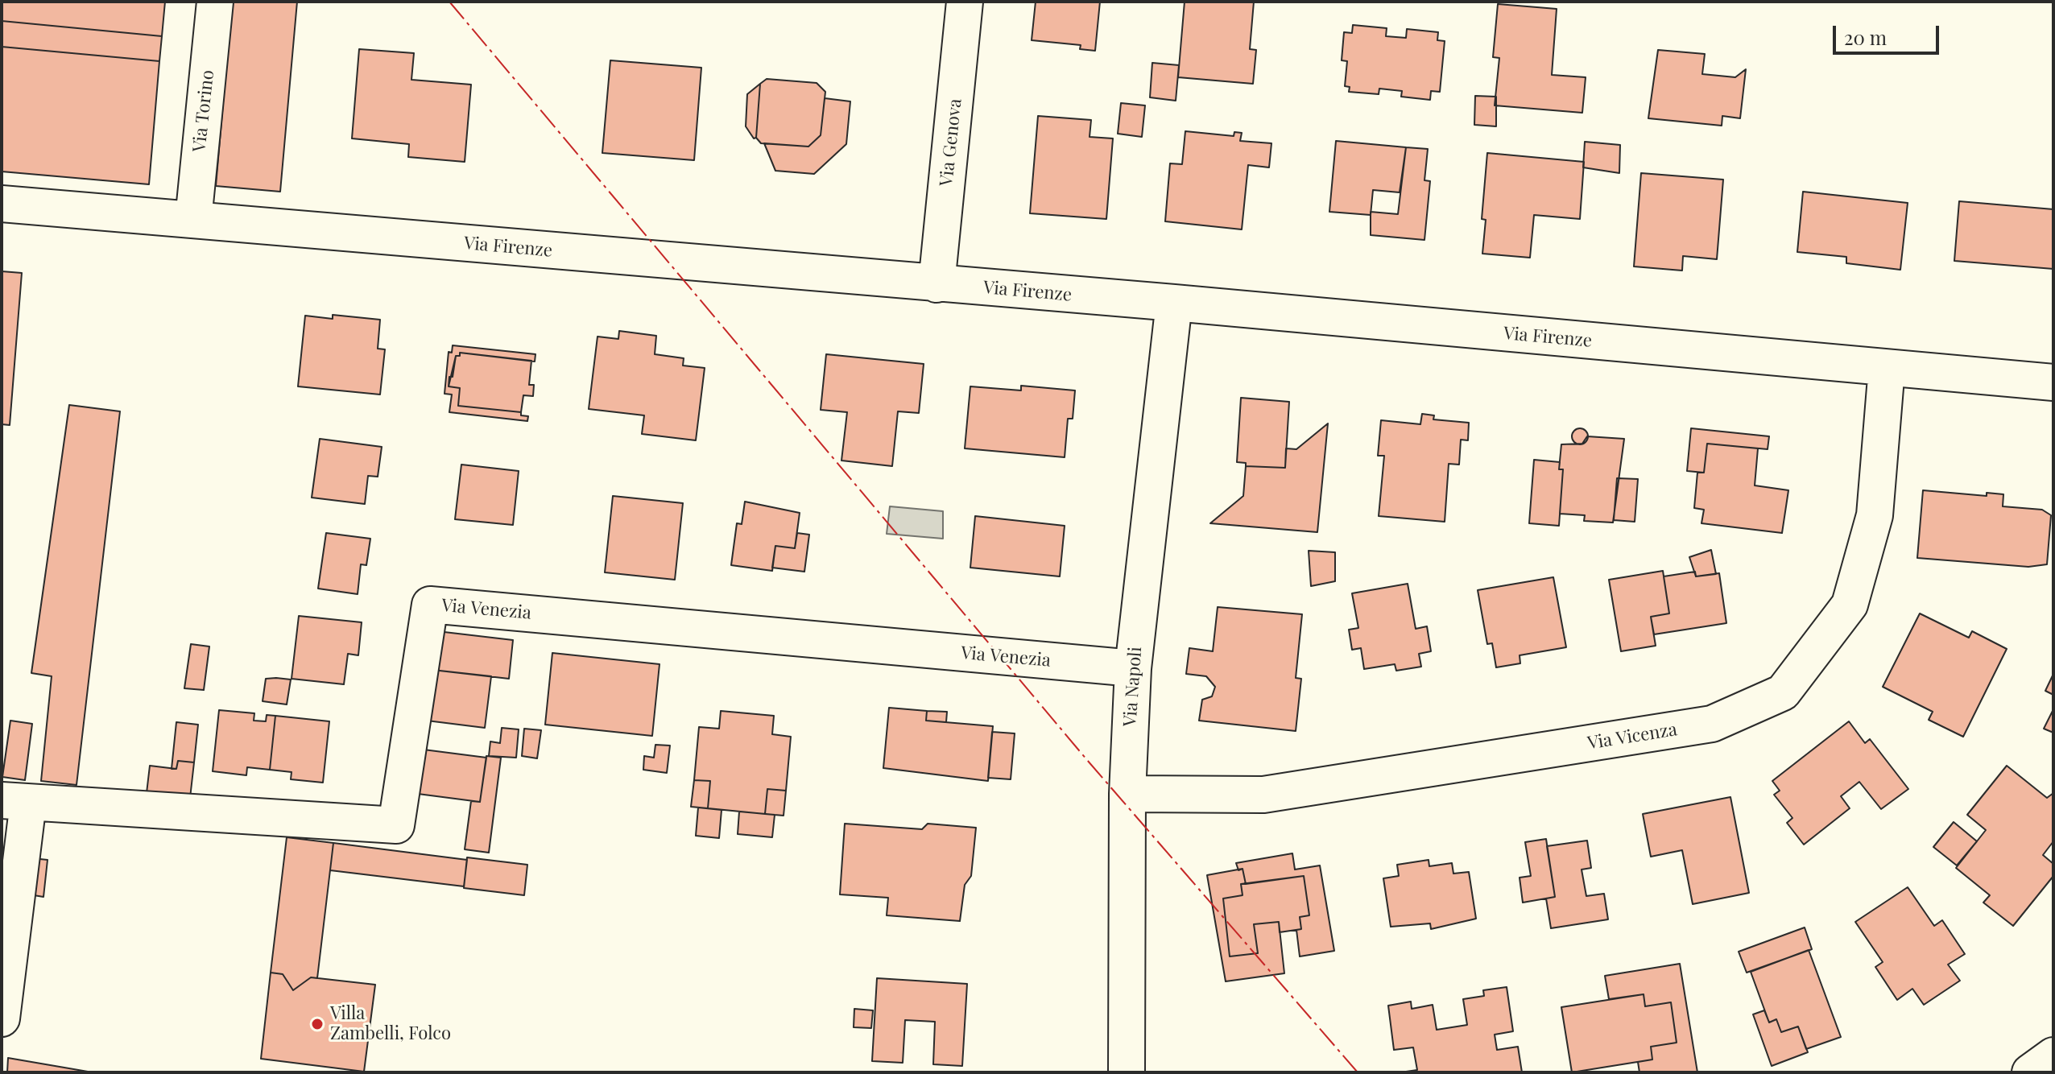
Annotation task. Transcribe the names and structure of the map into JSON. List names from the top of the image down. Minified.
{"streets":{"street":["Via Torino","Via Genova","Via Firenze","Via Venezia","Via Napoli","Via Vicenza"]},"crossings":[["Via Torino","Via Firenze"],["Via Genova","Via Firenze"],["Via Firenze","Via Napoli"],["Via Firenze","Via Vicenza"],["Via Venezia","Via Napoli"],["Via Napoli","Via Vicenza"]],"places":["Villa Zambelli, Folco"],"scale_bar":"20 m"}
